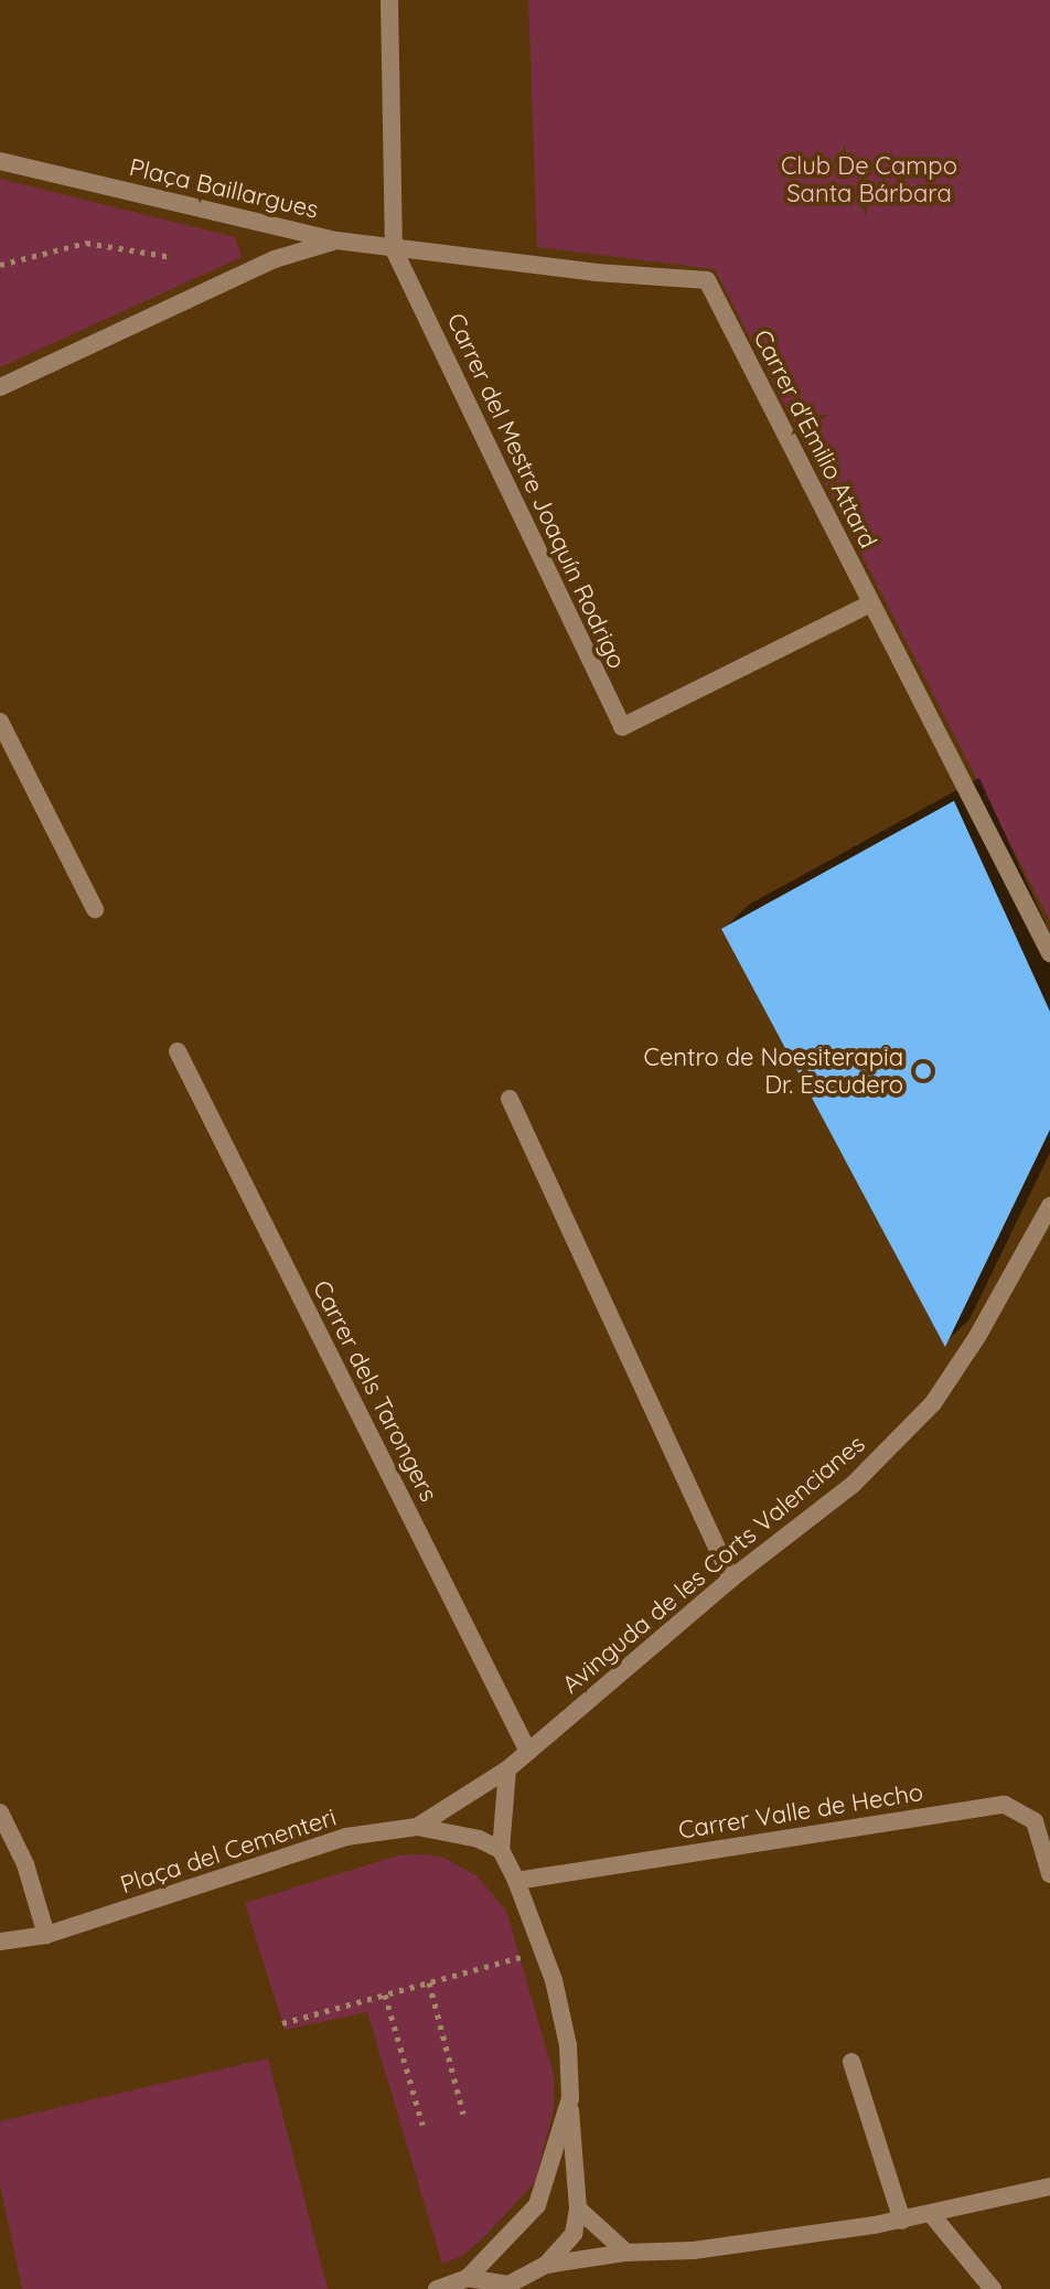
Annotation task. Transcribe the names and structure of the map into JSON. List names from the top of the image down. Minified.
{"streets":{"street":["Plaça Baillargues","Carrer d'Emilio Attard","Carrer del Mestre Joaquín Rodrigo","Carrer dels Tarongers","Avinguda de les Corts Valencianes","Carrer Valle de Hecho","Plaça del Cementeri"]},"crossings":[["Plaça Baillargues","Carrer d'Emilio Attard"],["Carrer d'Emilio Attard","Carrer del Mestre Joaquín Rodrigo"],["Carrer dels Tarongers","Avinguda de les Corts Valencianes"],["Avinguda de les Corts Valencianes","Plaça del Cementeri"]],"parks":["Club De Campo Santa Bárbara"],"places":["Centro de Noesiterapia Dr. Escudero"]}
